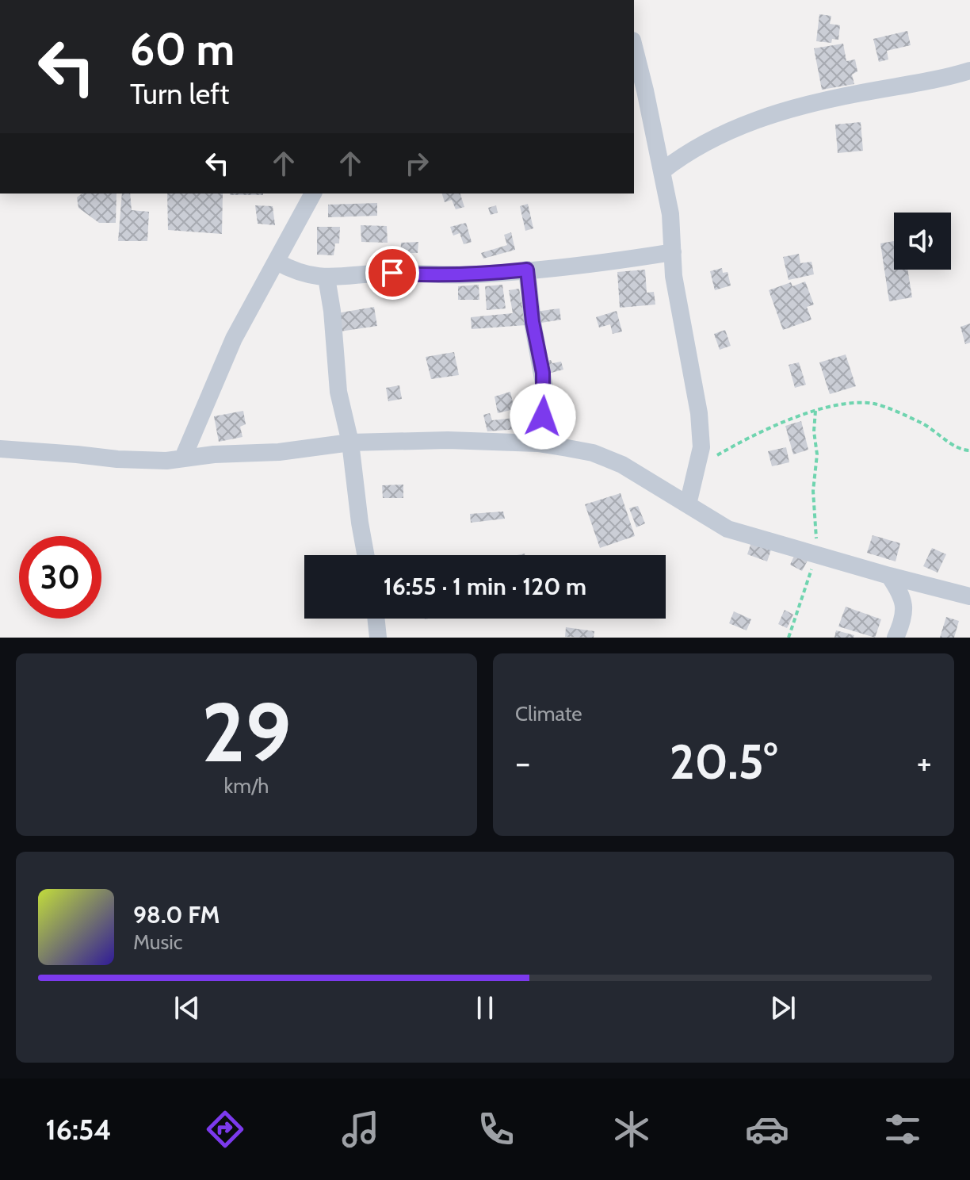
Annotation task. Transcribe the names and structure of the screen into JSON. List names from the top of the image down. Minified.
{"page":{"turn":["60 m","Turn left"],"limit":"30","trip":"16:55 · 1 min · 120 m","tile":[["29","km/h"],"Climate"],"heat":["−","20.5°","+"],"song":["98.0 FM","Music"],"tabs":"16:54"}}
